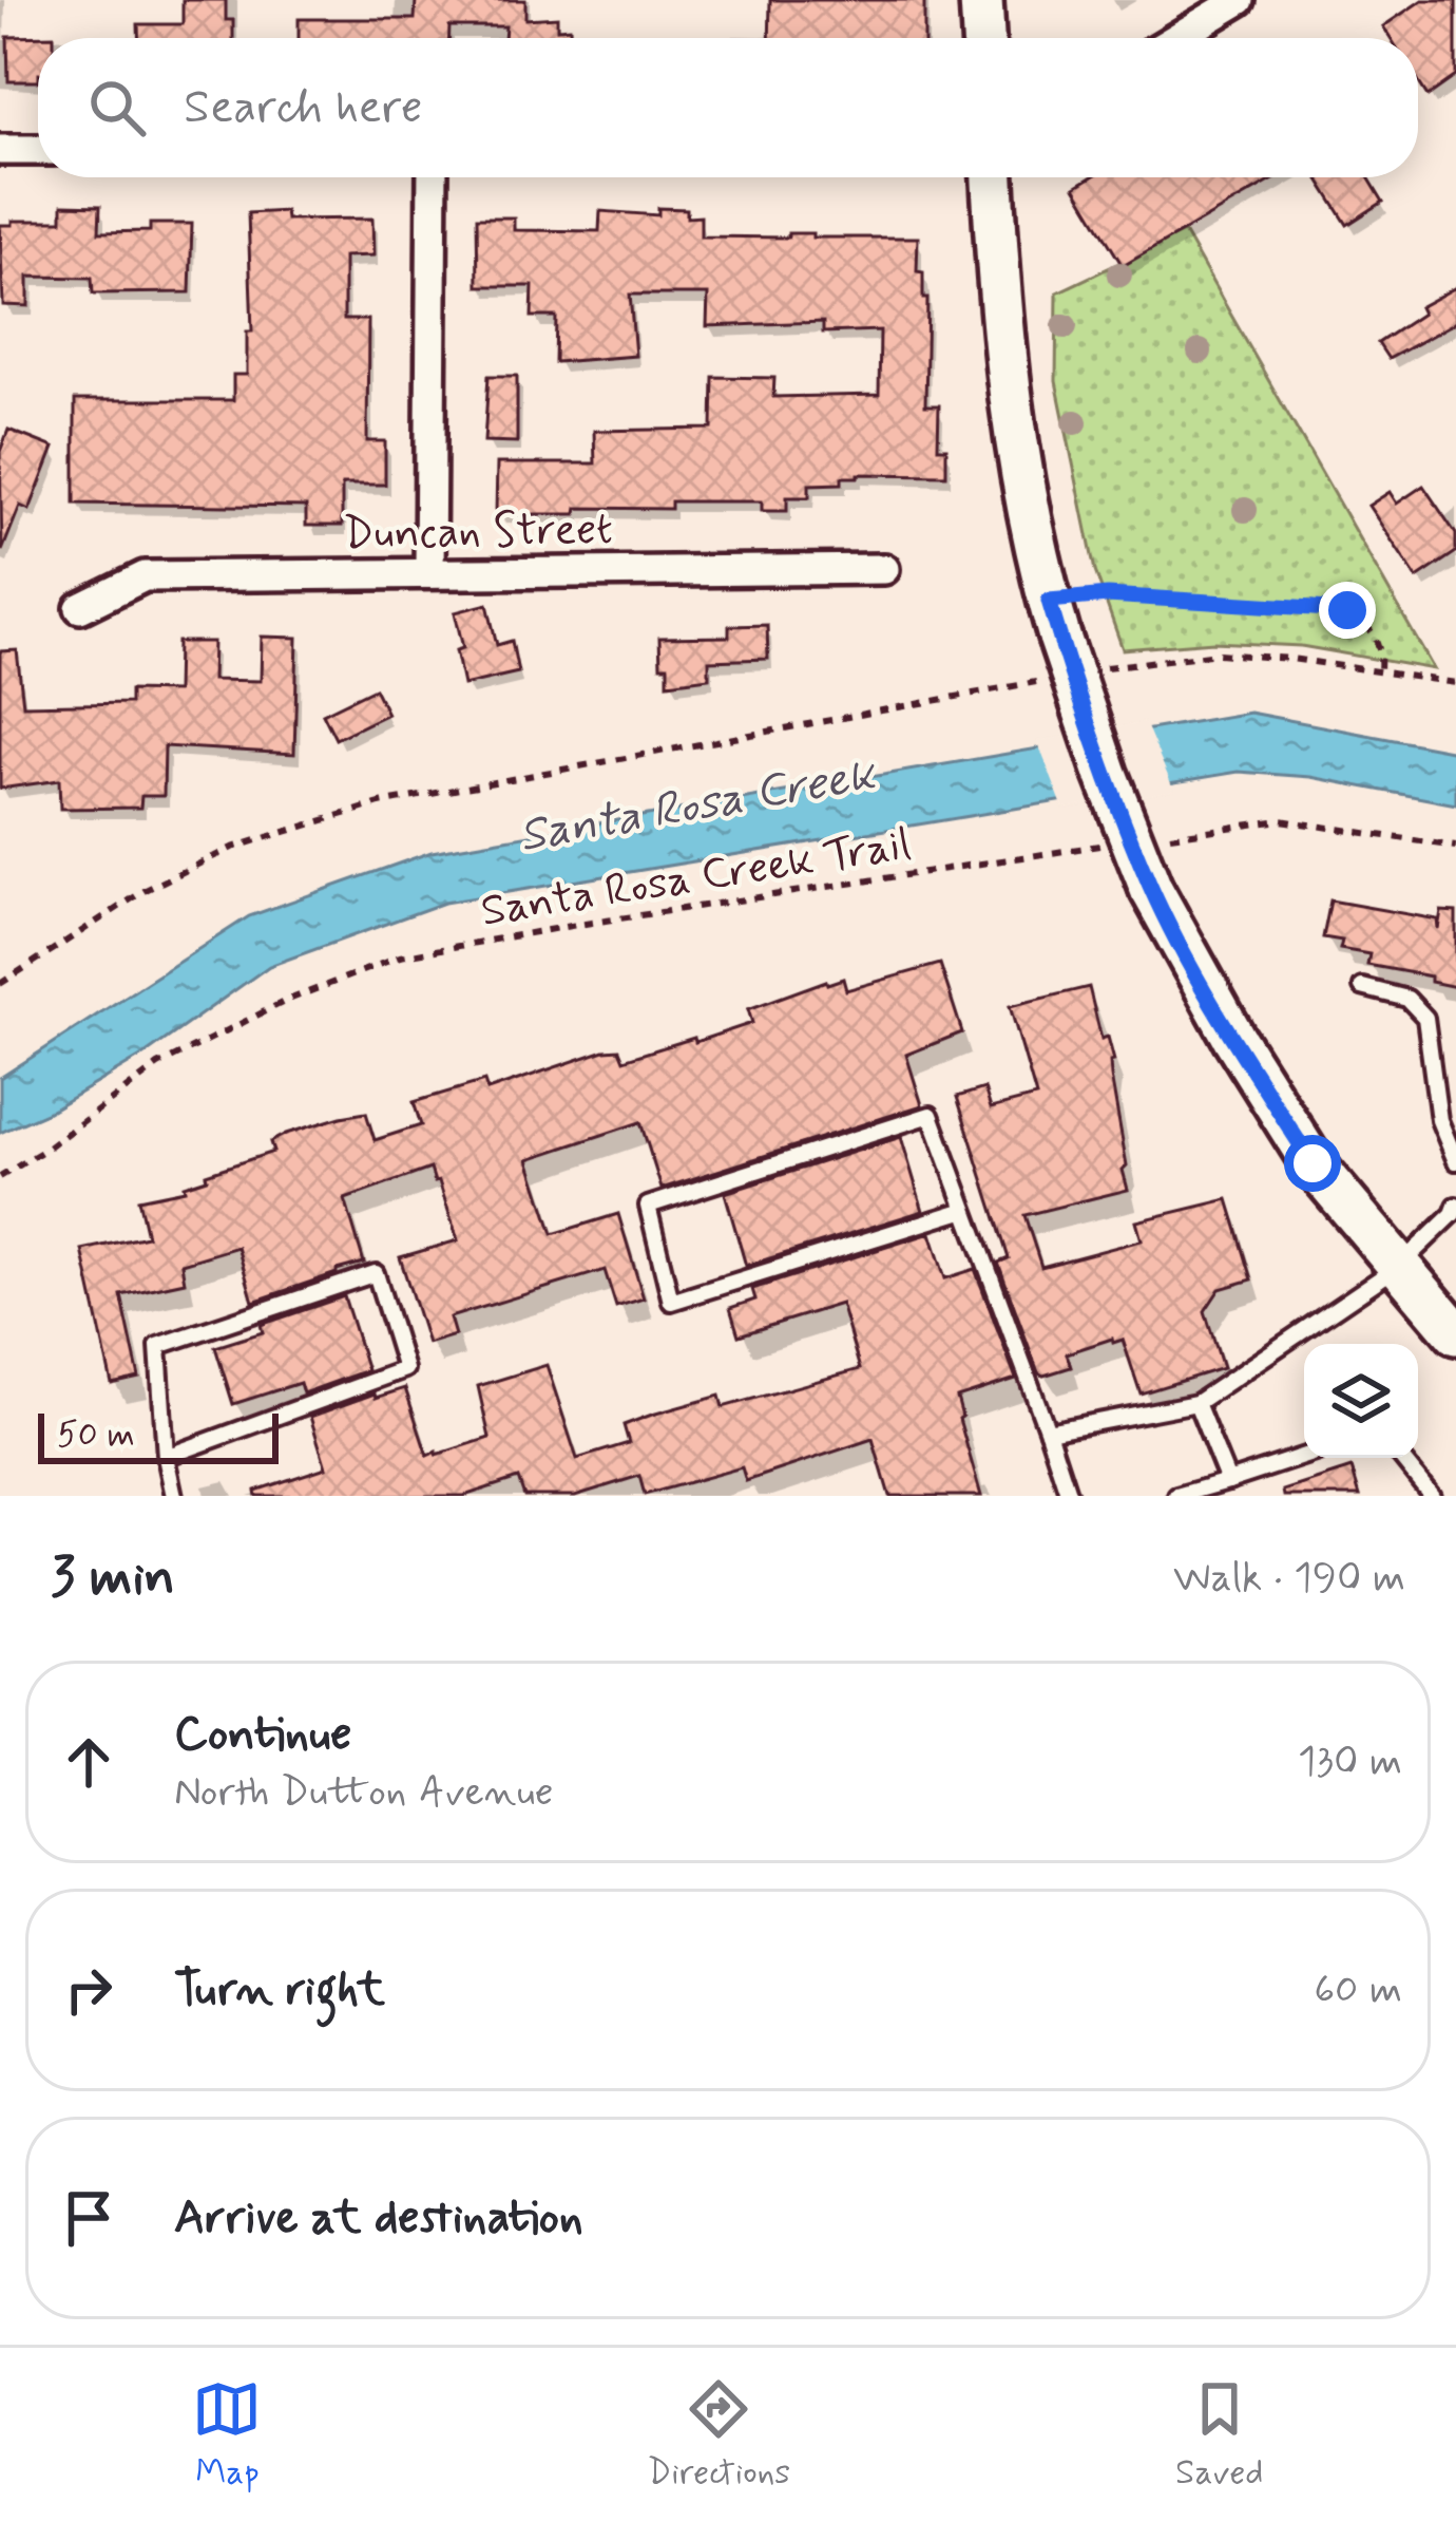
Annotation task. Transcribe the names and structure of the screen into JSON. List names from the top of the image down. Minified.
{"streets":{"street":["Duncan Street"],"path":["Santa Rosa Creek Trail"]},"water":["Santa Rosa Creek"],"scale_bar":"50 m","page":{"search":"Search here","scale":"50 m","heading":["3 min","Walk · 190 m"],"list":[["Continue","North Dutton Avenue","130 m"],["Turn right","60 m"],"Arrive at destination"],"nav":["Map","Directions","Saved"]}}
